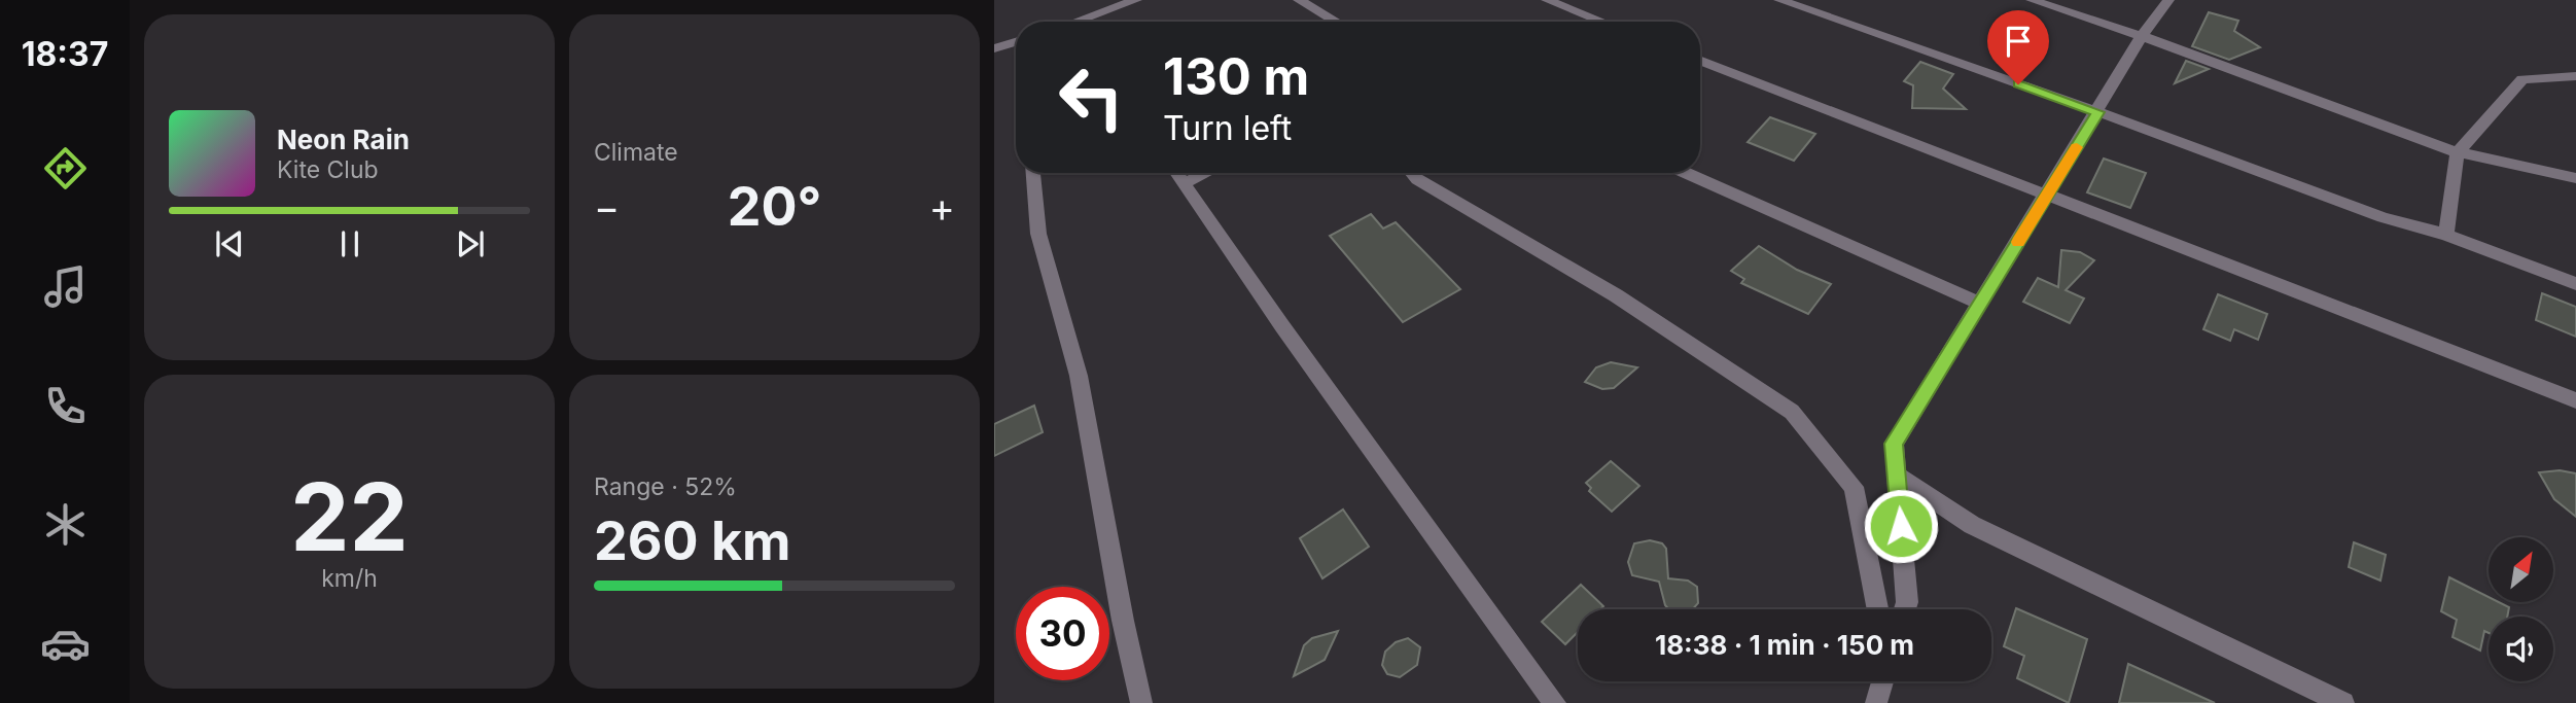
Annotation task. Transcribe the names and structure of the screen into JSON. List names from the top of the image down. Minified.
{"north":"top right","page":{"tabs":"18:37","tile":["Climate",["22","km/h"],["Range · 52%","260 km"]],"turn":["130 m","Turn left"],"song":["Neon Rain","Kite Club"],"heat":["−","20°","+"],"limit":"30","trip":"18:38 · 1 min · 150 m"}}
